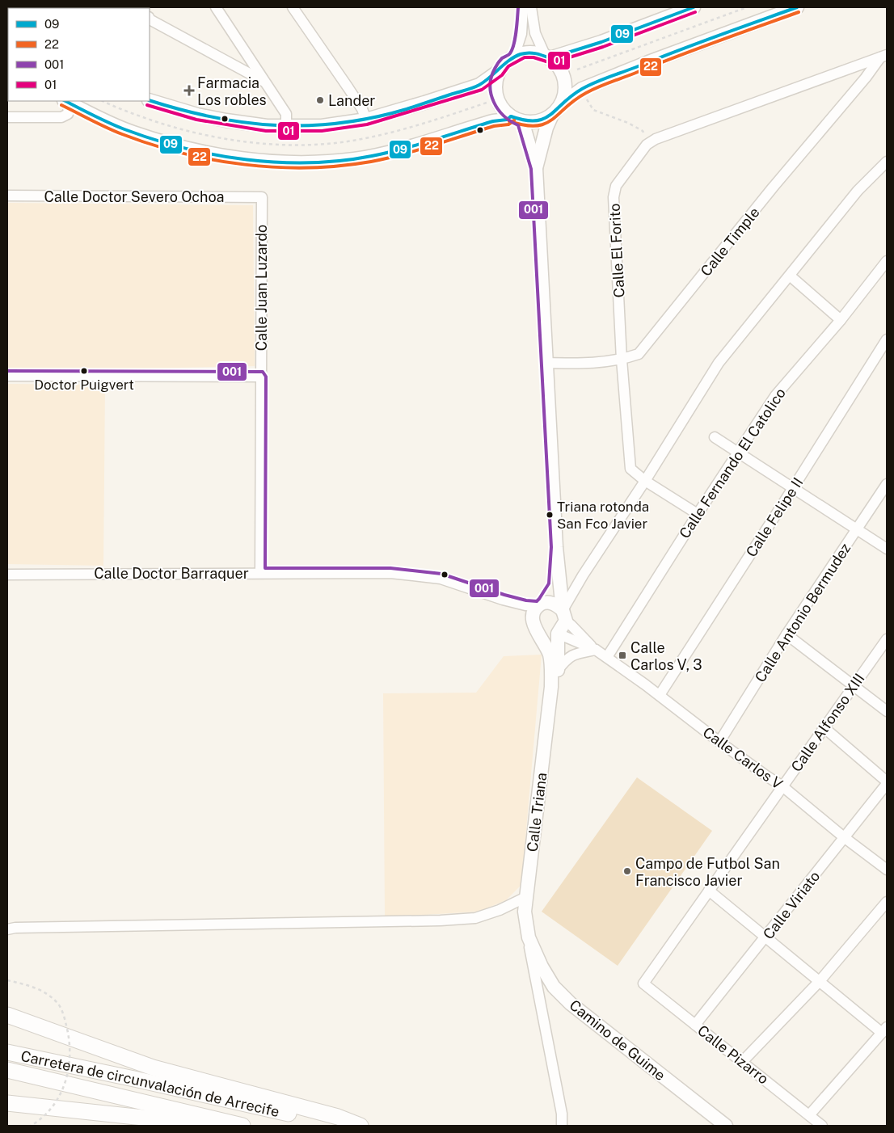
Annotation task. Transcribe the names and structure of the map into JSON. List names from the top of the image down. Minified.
{"streets":{"highway":["Carretera de circunvalación de Arrecife"],"main road":["Calle Triana","Camino de Guime"],"street":["Calle Doctor Severo Ochoa","Calle Timple","Calle El Forito","Calle Juan Luzardo","Calle Fernando El Catolico","Calle Felipe II","Calle Doctor Barraquer","Calle Antonio Bermudez","Calle Alfonso XIII","Calle Carlos V","Calle Viriato","Calle Pizarro"]},"crossings":[["Calle Doctor Severo Ochoa","Calle Juan Luzardo"],["Calle Timple","Calle El Forito"],["Calle El Forito","Calle Fernando El Catolico"],["Calle Juan Luzardo","Calle Doctor Barraquer"],["Calle Fernando El Catolico","Calle Carlos V"],["Calle Felipe II","Calle Carlos V"],["Calle Doctor Barraquer","Calle Carlos V"],["Calle Antonio Bermudez","Calle Carlos V"],["Calle Alfonso XIII","Calle Carlos V"],["Calle Alfonso XIII","Calle Pizarro"],["Calle Carlos V","Calle Viriato"],["Calle Triana","Camino de Guime"],["Calle Viriato","Calle Pizarro"]],"places":{"health":["Farmacia Los robles"],"other":["Lander","Doctor Puigvert","Triana rotonda San Fco Javier","Campo de Futbol San Francisco Javier"],"transit":["Calle Carlos V, 3"]},"lines":["transit line 09","transit line 001","transit line 22","transit line 01"],"legend":["09","22","001","01"]}
